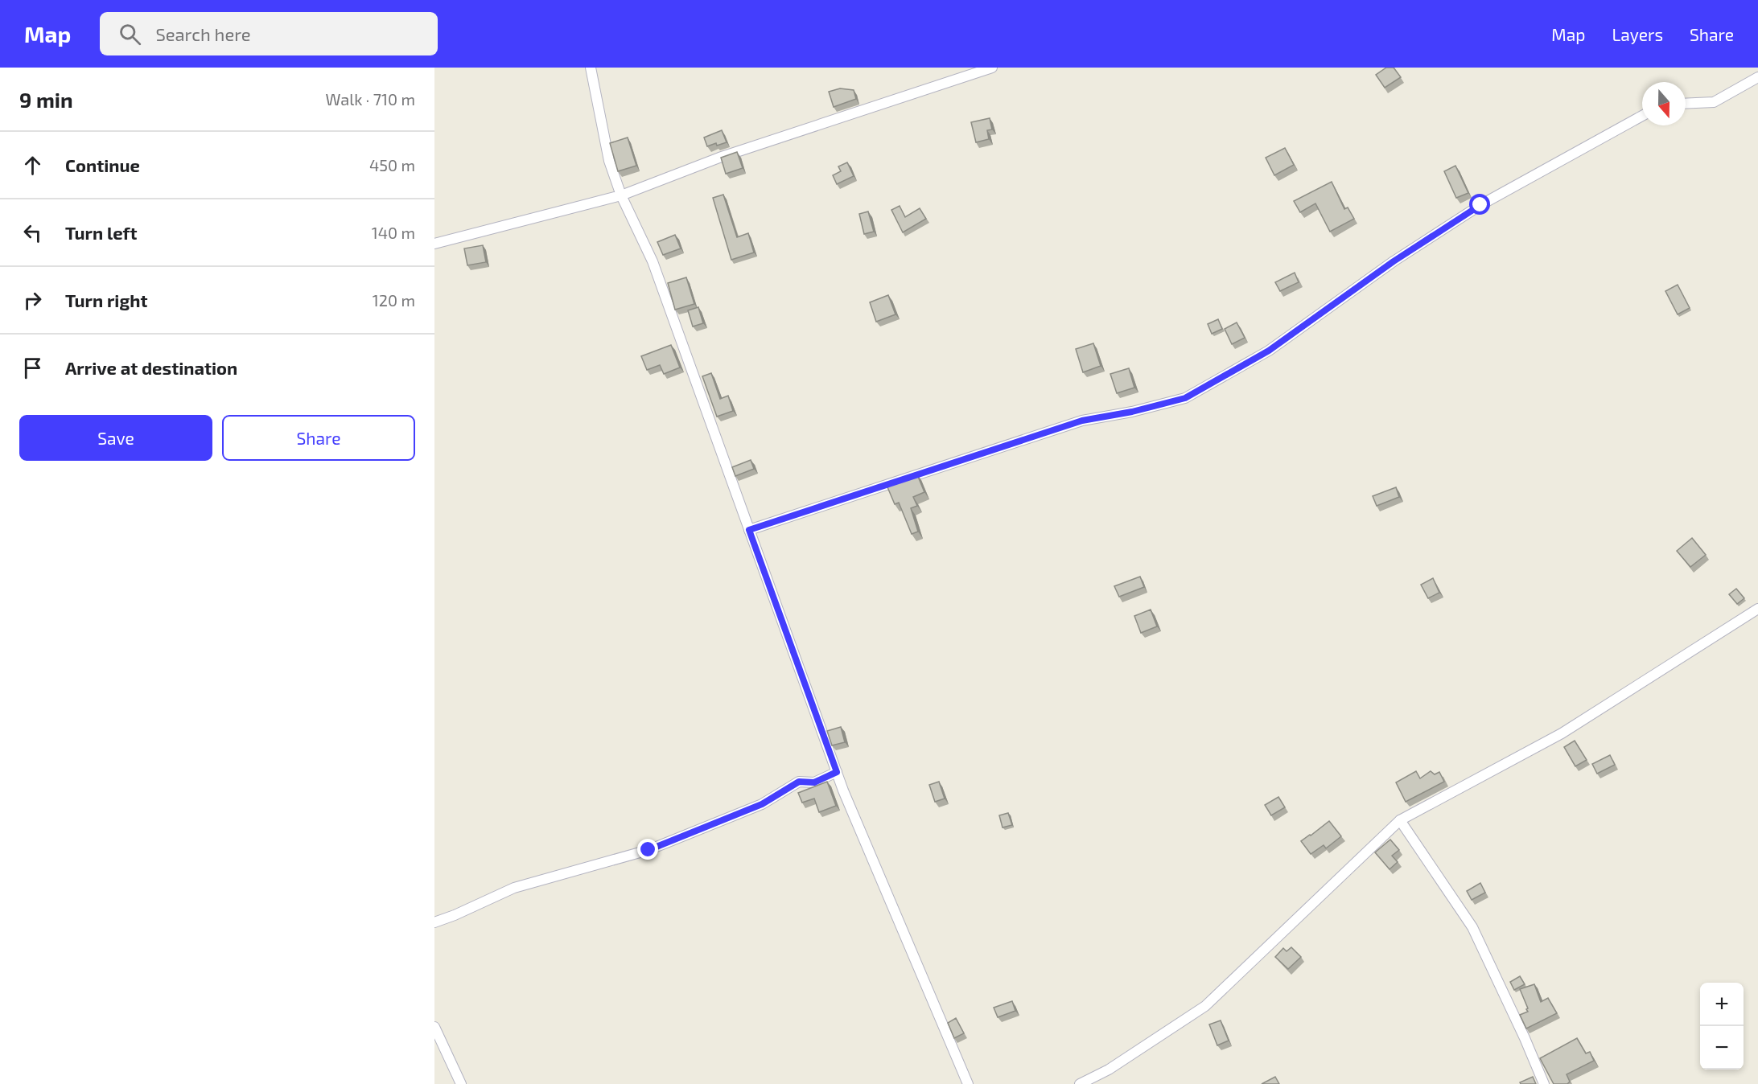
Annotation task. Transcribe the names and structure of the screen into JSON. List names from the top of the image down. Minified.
{"north":"bottom","page":{"header":"Map","search":"Search here","nav":["Map","Layers","Share"],"heading":["9 min","Walk · 710 m"],"list":[["Continue","450 m"],["Turn left","140 m"],["Turn right","120 m"],"Arrive at destination"],"buttons":["Save","Share"],"map_buttons":["+","−"]}}
